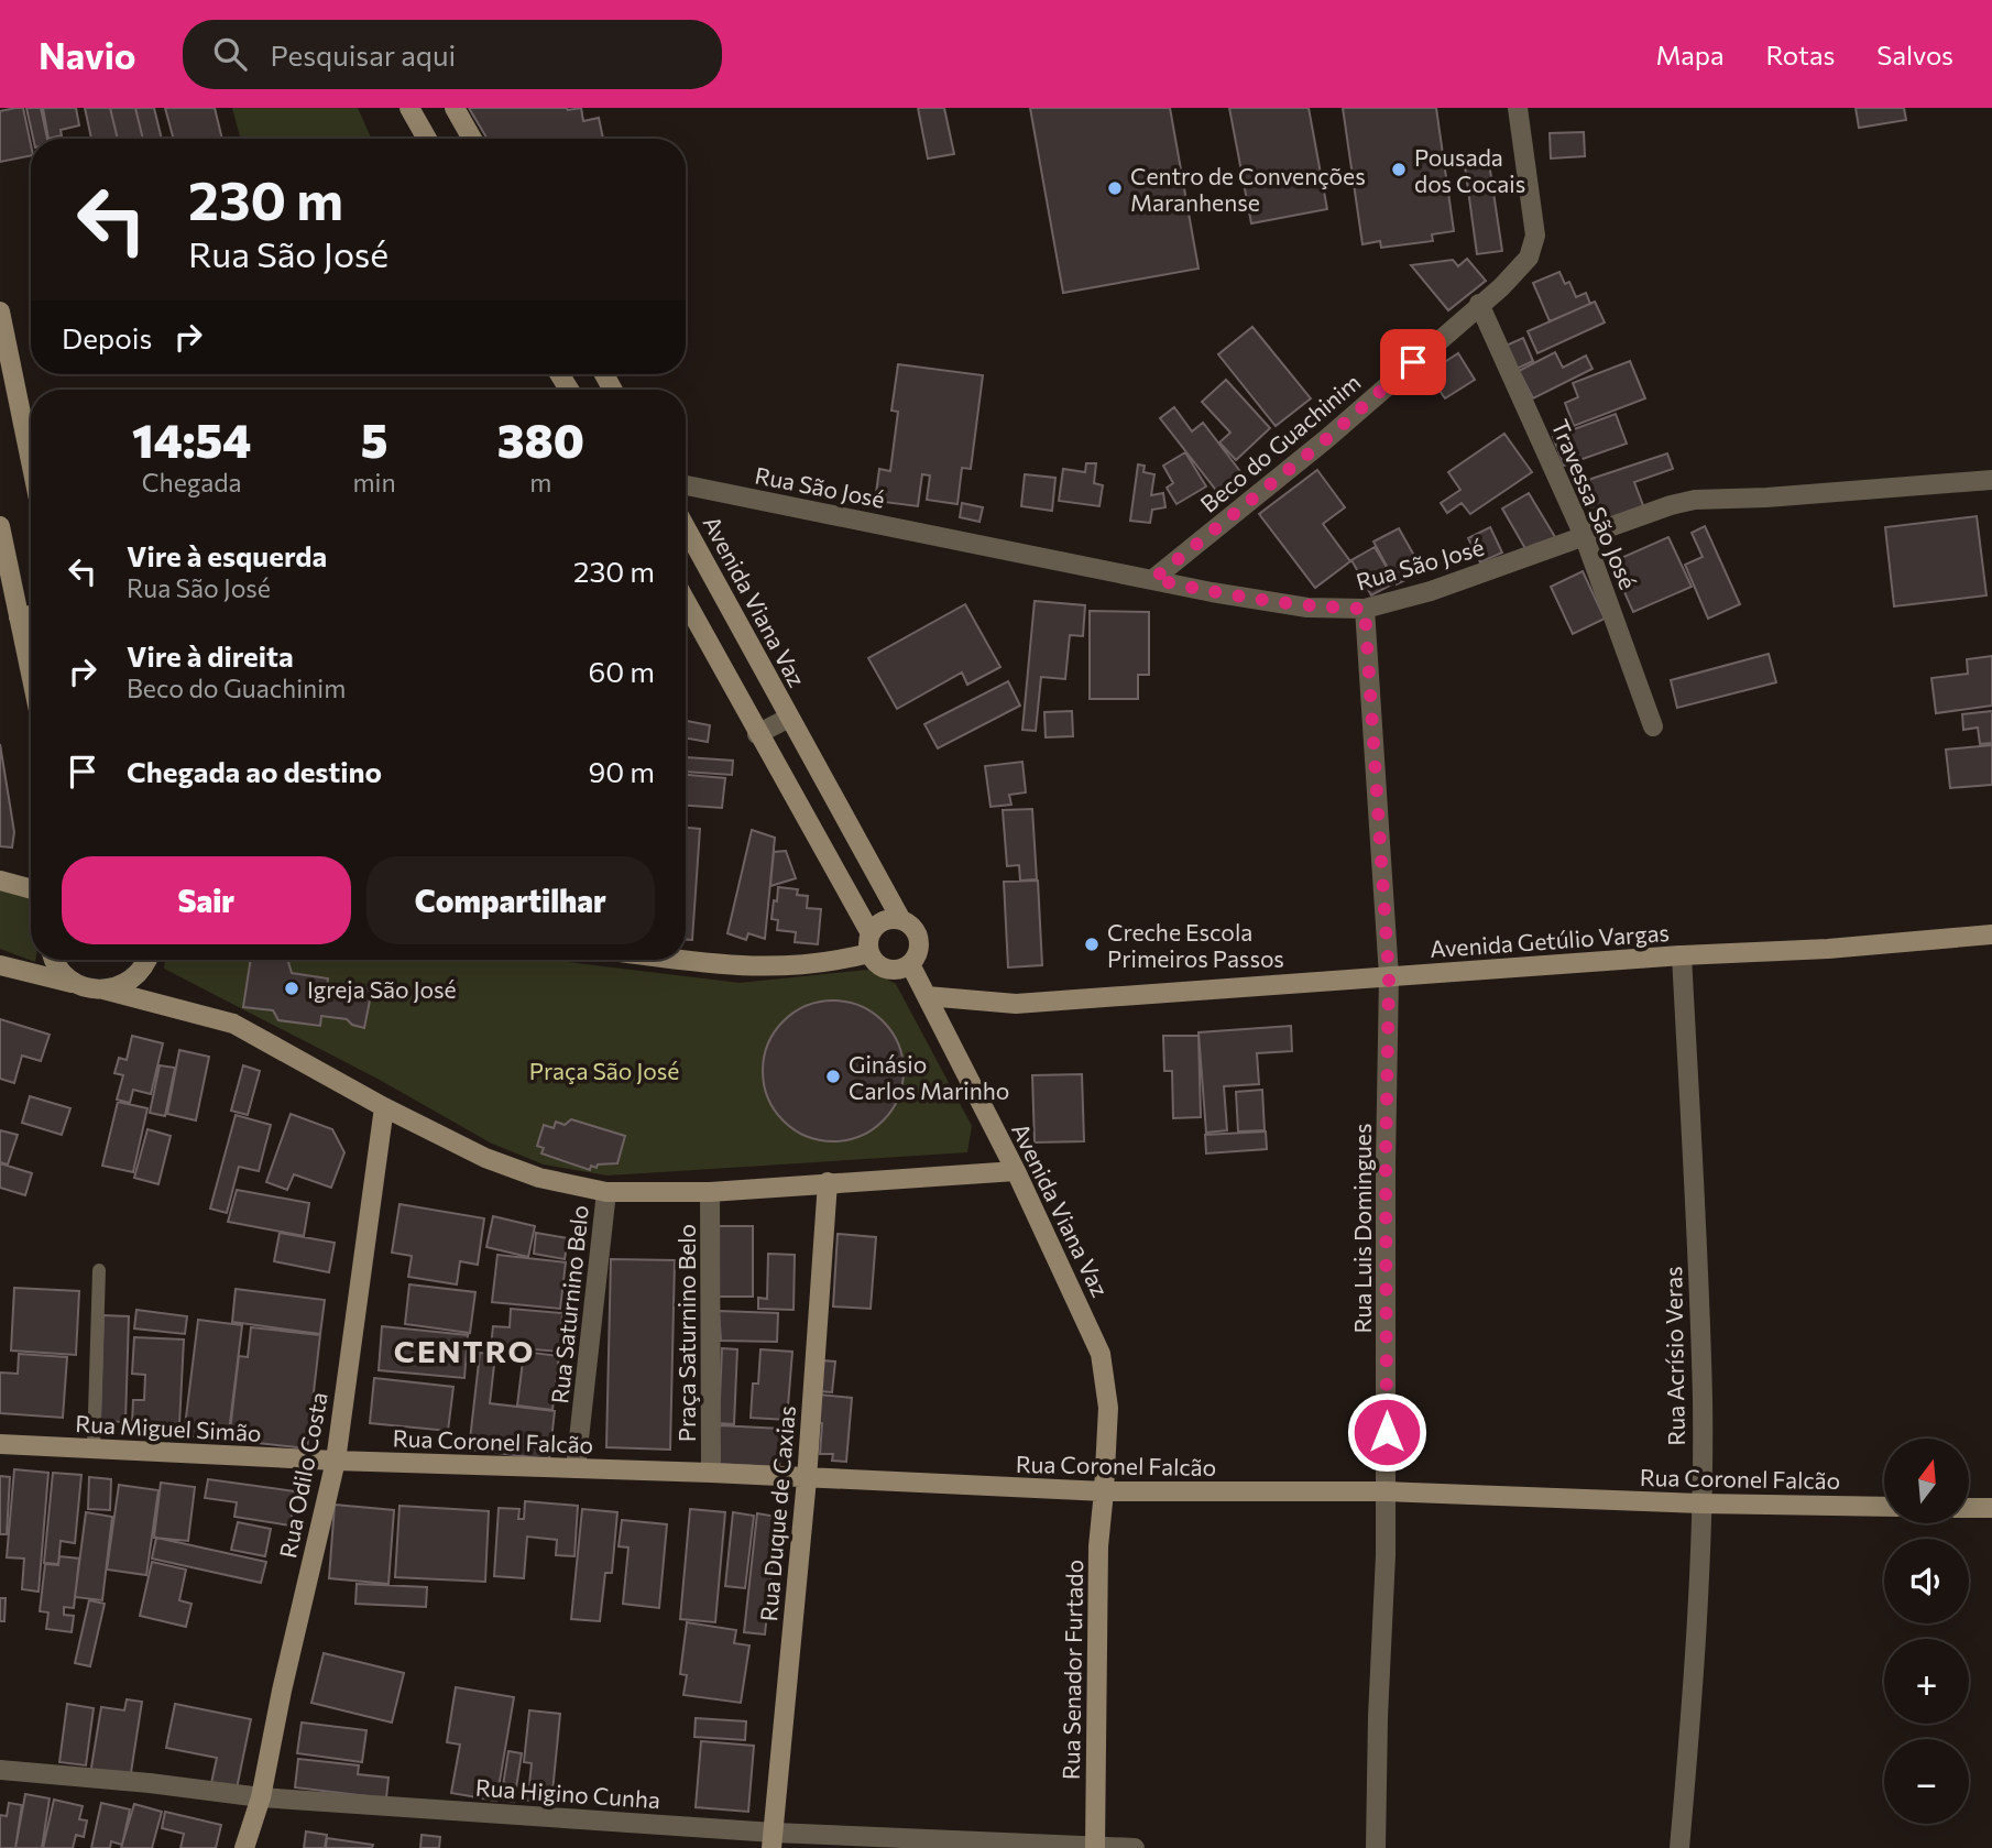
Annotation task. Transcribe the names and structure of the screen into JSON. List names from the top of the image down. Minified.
{"streets":{"street":["Beco do Guachinim","Rua São José","Travessa São José","Avenida Viana Vaz","Avenida Getúlio Vargas","Rua Luis Domingues","Rua Saturnino Belo","Praça Saturnino Belo","Rua Acrísio Veras","Rua Miguel Simão","Rua Coronel Falcão","Rua Odilo Costa","Rua Duque de Caxias","Rua Senador Furtado","Rua Higino Cunha"]},"crossings":[["Beco do Guachinim","Rua São José"],["Beco do Guachinim","Travessa São José"],["Rua São José","Travessa São José"],["Rua São José","Rua Luis Domingues"],["Avenida Viana Vaz","Avenida Getúlio Vargas"],["Avenida Viana Vaz","Rua Coronel Falcão"],["Avenida Viana Vaz","Rua Senador Furtado"],["Avenida Getúlio Vargas","Rua Luis Domingues"],["Avenida Getúlio Vargas","Rua Acrísio Veras"],["Rua Luis Domingues","Rua Coronel Falcão"],["Rua Saturnino Belo","Rua Coronel Falcão"],["Praça Saturnino Belo","Rua Coronel Falcão"],["Rua Acrísio Veras","Rua Coronel Falcão"],["Rua Miguel Simão","Rua Coronel Falcão"],["Rua Miguel Simão","Rua Odilo Costa"],["Rua Coronel Falcão","Rua Odilo Costa"],["Rua Coronel Falcão","Rua Duque de Caxias"],["Rua Coronel Falcão","Rua Senador Furtado"],["Rua Odilo Costa","Rua Higino Cunha"],["Rua Duque de Caxias","Rua Higino Cunha"],["Rua Senador Furtado","Rua Higino Cunha"]],"districts":["CENTRO"],"parks":["Praça São José"],"places":["Pousada dos Cocais","Centro de Convenções Maranhense","Creche Escola Primeiros Passos","Igreja São José","Ginásio Carlos Marinho"],"north":"top","page":{"header":"Navio","search":"Pesquisar aqui","nav":["Mapa","Rotas","Salvos"],"turn":["230 m","Rua São José"],"then":"Depois","eta":["14:54","Chegada","5","min","380","m"],"list":[{"name":"Vire à esquerda","note":"Rua São José","value":"230 m"},{"name":"Vire à direita","note":"Beco do Guachinim","value":"60 m"},{"name":"Chegada ao destino","value":"90 m"}],"buttons":["Sair","Compartilhar"],"map_buttons":["+","−"]}}
